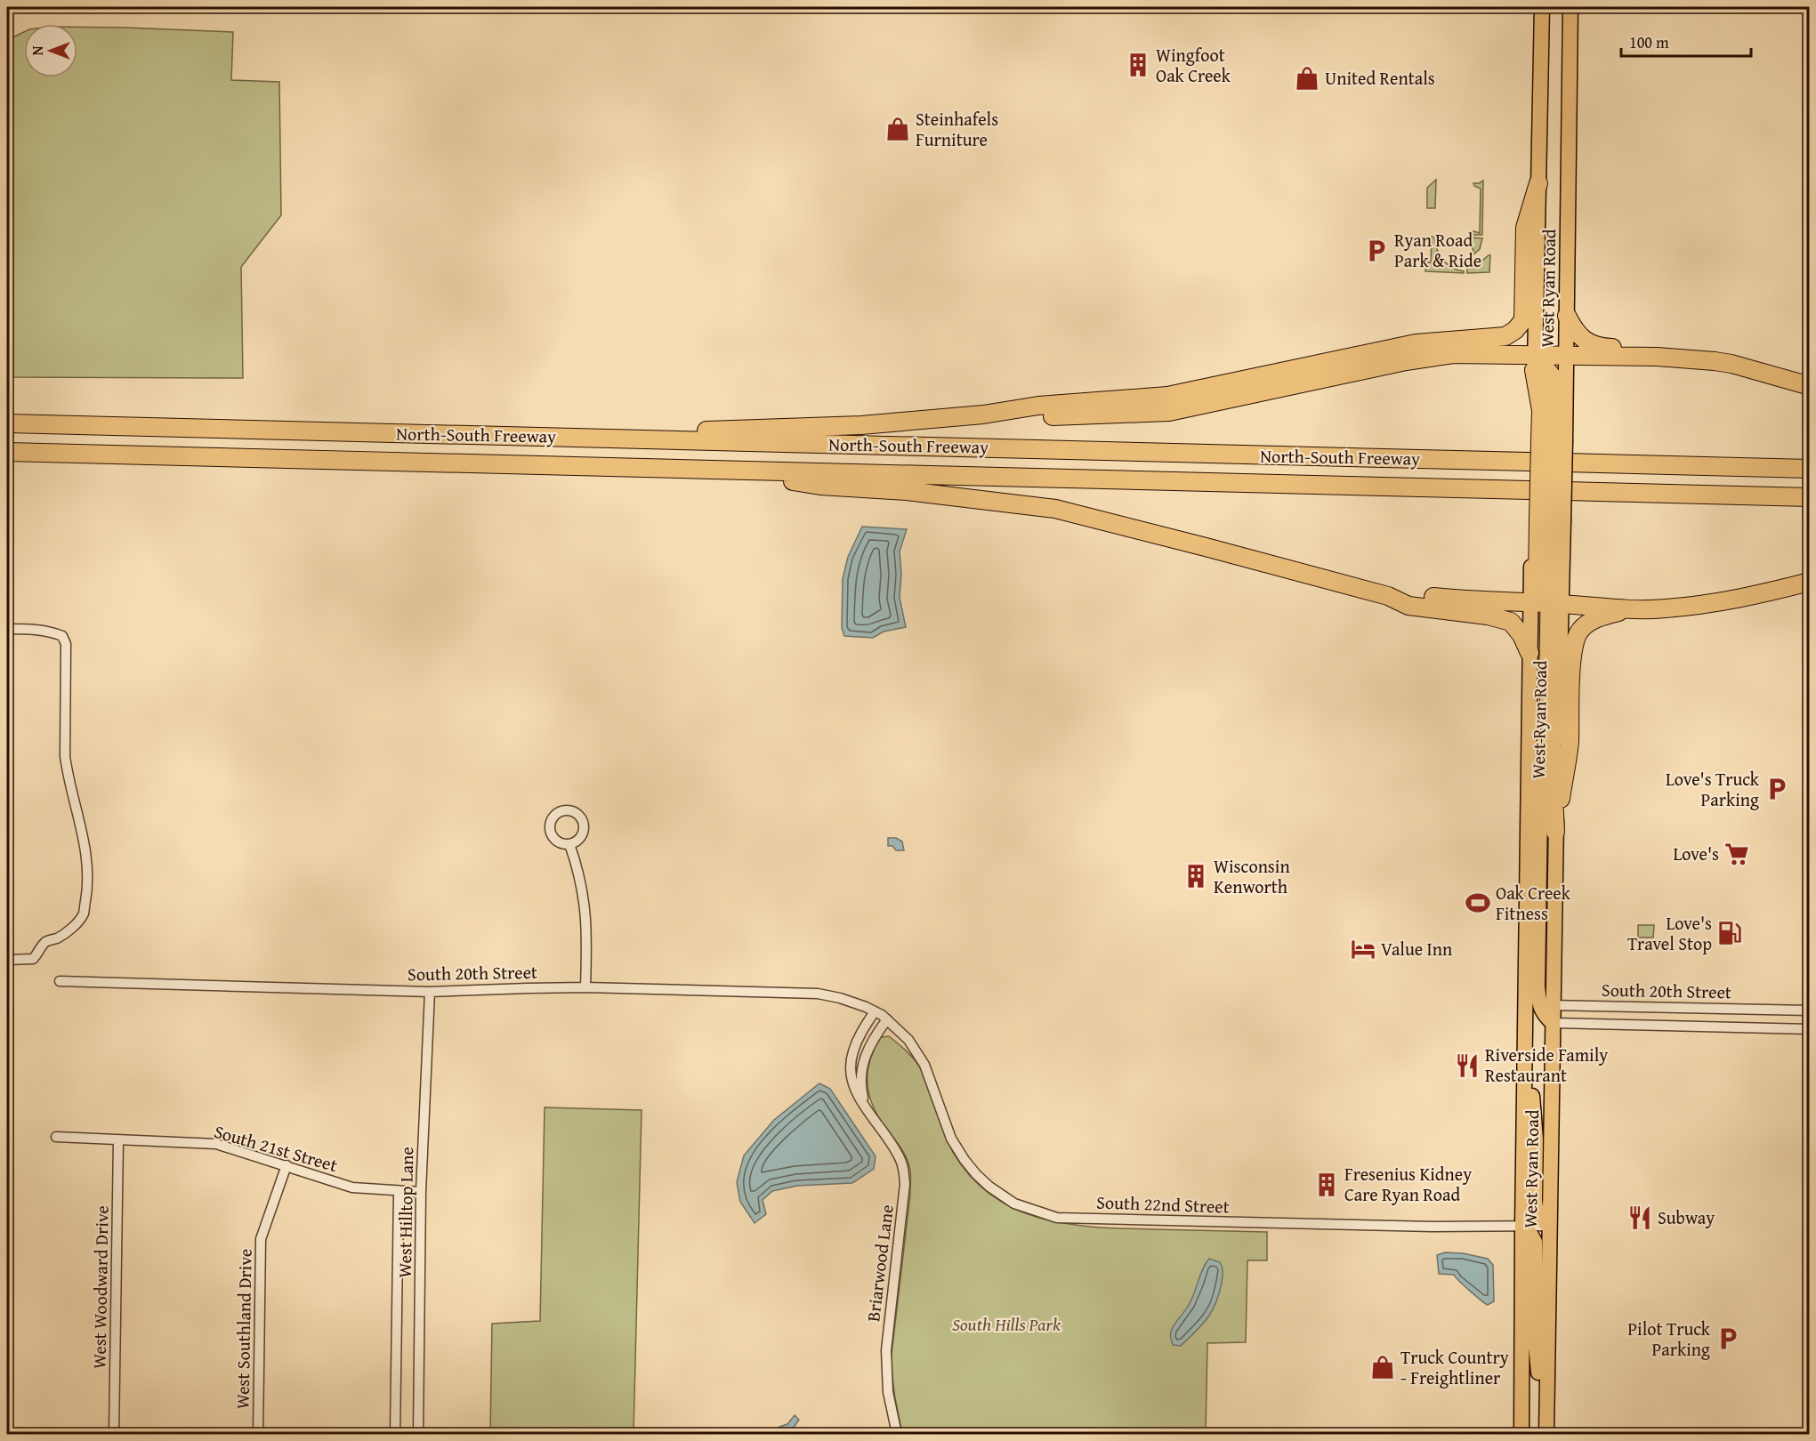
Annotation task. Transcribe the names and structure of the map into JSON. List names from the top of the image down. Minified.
{"streets":{"highway":["North-South Freeway"],"main road":["West Ryan Road"],"street":["South 20th Street","South 21st Street","South 22nd Street","West Hilltop Lane","Briarwood Lane","West Woodward Drive","West Southland Drive"]},"crossings":[["West Ryan Road","South 20th Street"],["West Ryan Road","South 22nd Street"],["South 20th Street","South 22nd Street"],["South 20th Street","West Hilltop Lane"],["South 20th Street","Briarwood Lane"],["South 21st Street","West Hilltop Lane"],["South 21st Street","West Woodward Drive"],["South 21st Street","West Southland Drive"],["South 22nd Street","Briarwood Lane"]],"parks":["South Hills Park"],"places":{"building":["Wingfoot Oak Creek","Wisconsin Kenworth","Fresenius Kidney Care Ryan Road"],"shop":["United Rentals","Steinhafels Furniture","Truck Country - Freightliner"],"parking":["Ryan Road Park & Ride","Love's Truck Parking","Pilot Truck Parking"],"supermarket":["Love's"],"sports":["Oak Creek Fitness"],"fuel station":["Love's Travel Stop"],"hotel":["Value Inn"],"restaurant":["Riverside Family Restaurant","Subway"]},"scale_bar":"100 m","north":"left"}
